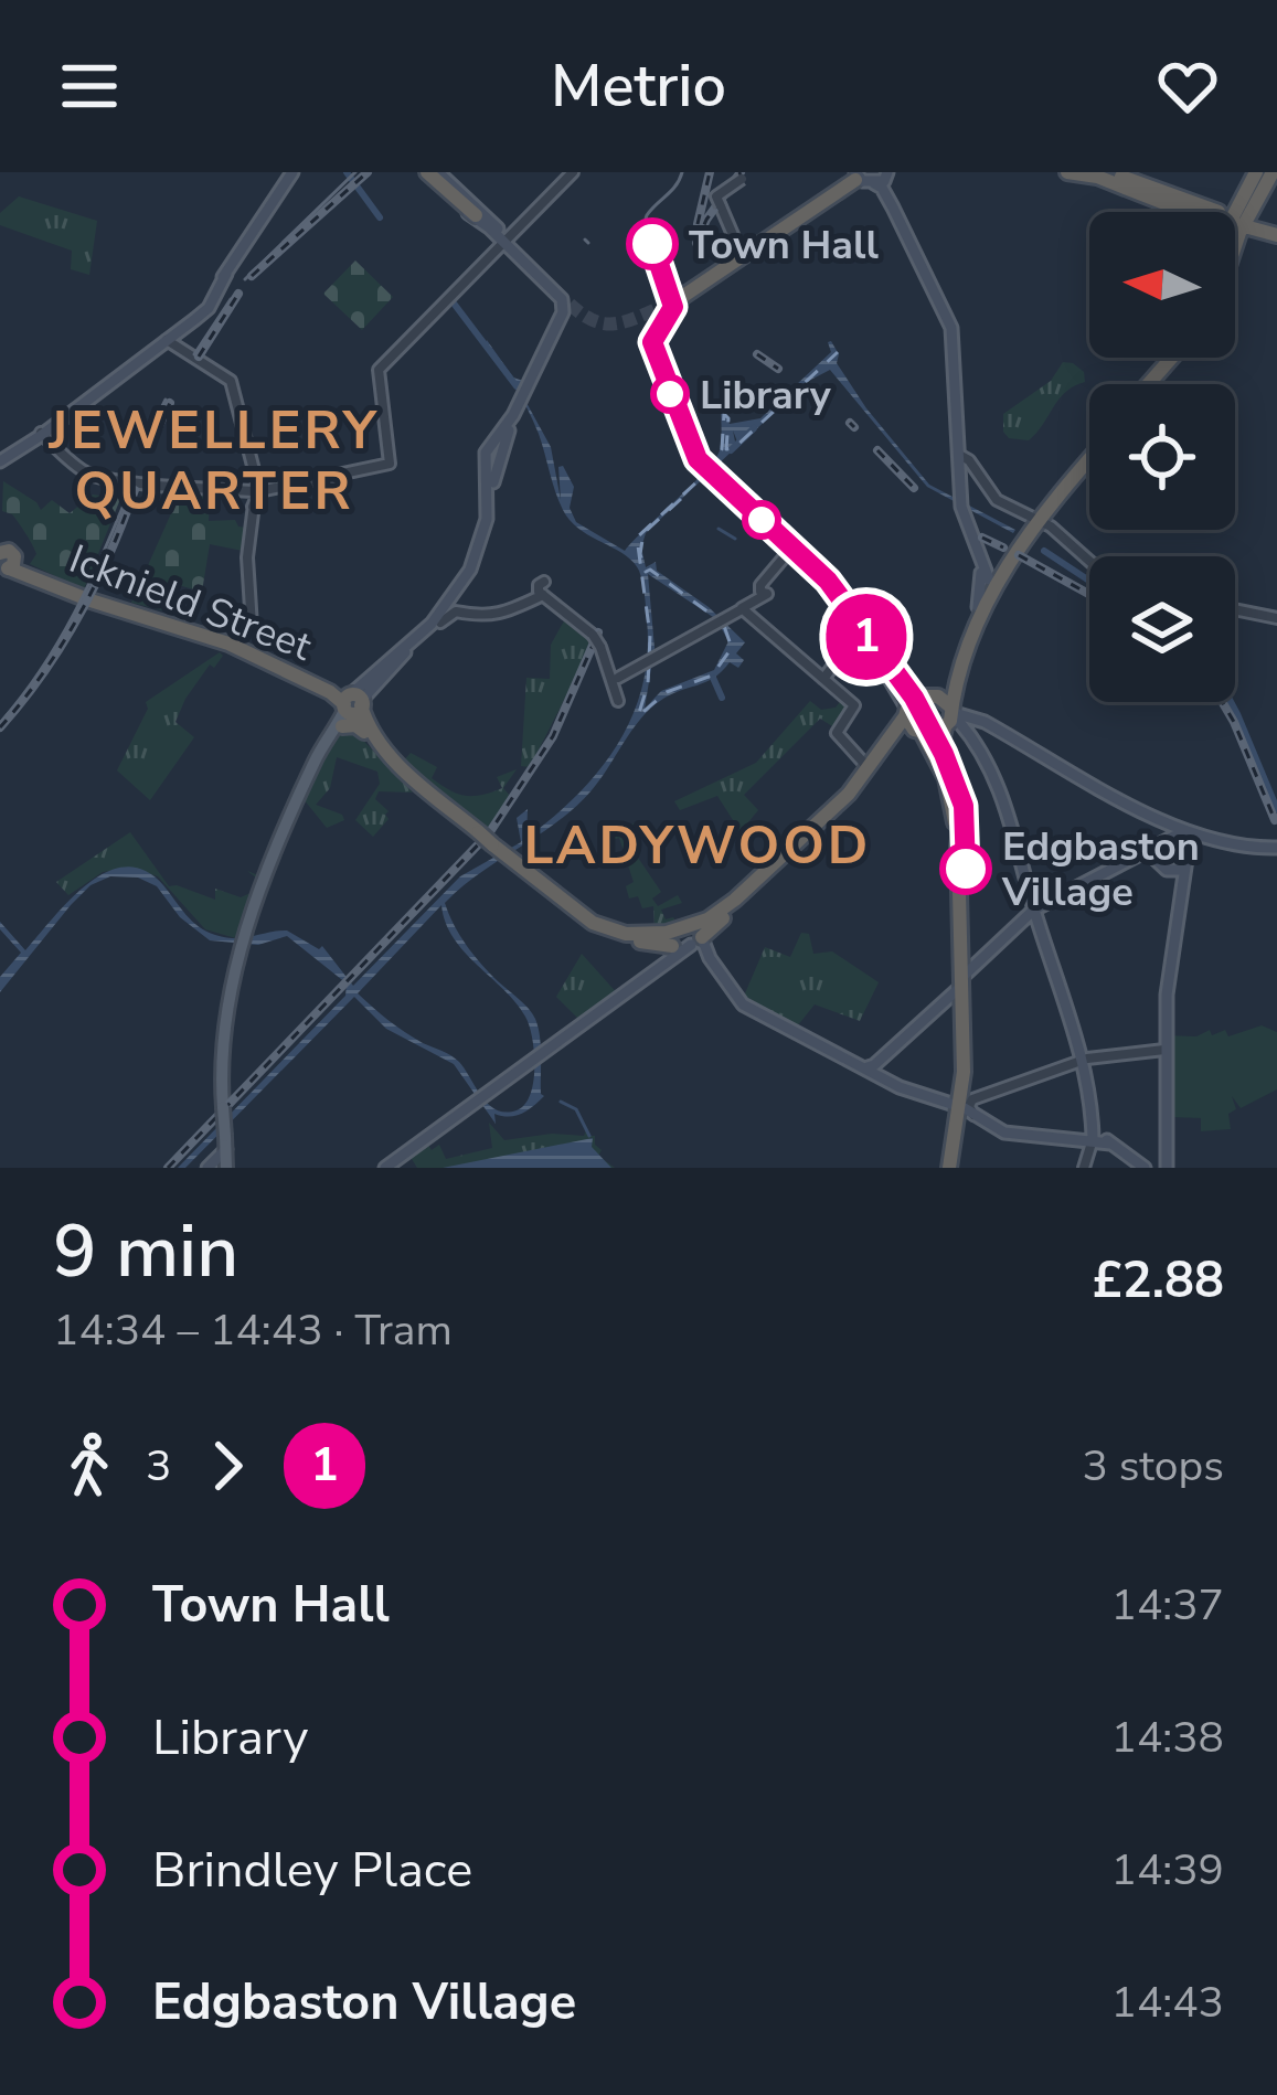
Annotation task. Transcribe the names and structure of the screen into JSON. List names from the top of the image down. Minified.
{"streets":{"highway":["Icknield Street"]},"districts":["JEWELLERY QUARTER","LADYWOOD"],"places":["Town Hall","Library","Edgbaston Village"],"lines":["tram line 1"],"north":"left","page":{"header":"Metrio","on_map":"1","heading":["9 min","14:34 – 14:43 · Tram","£2.88"],"legs":["3","1","3 stops"],"list":[{"name":"Town Hall","value":"14:37"},{"name":"Library","value":"14:38"},{"name":"Brindley Place","value":"14:39"},{"name":"Edgbaston Village","value":"14:43"}]}}
